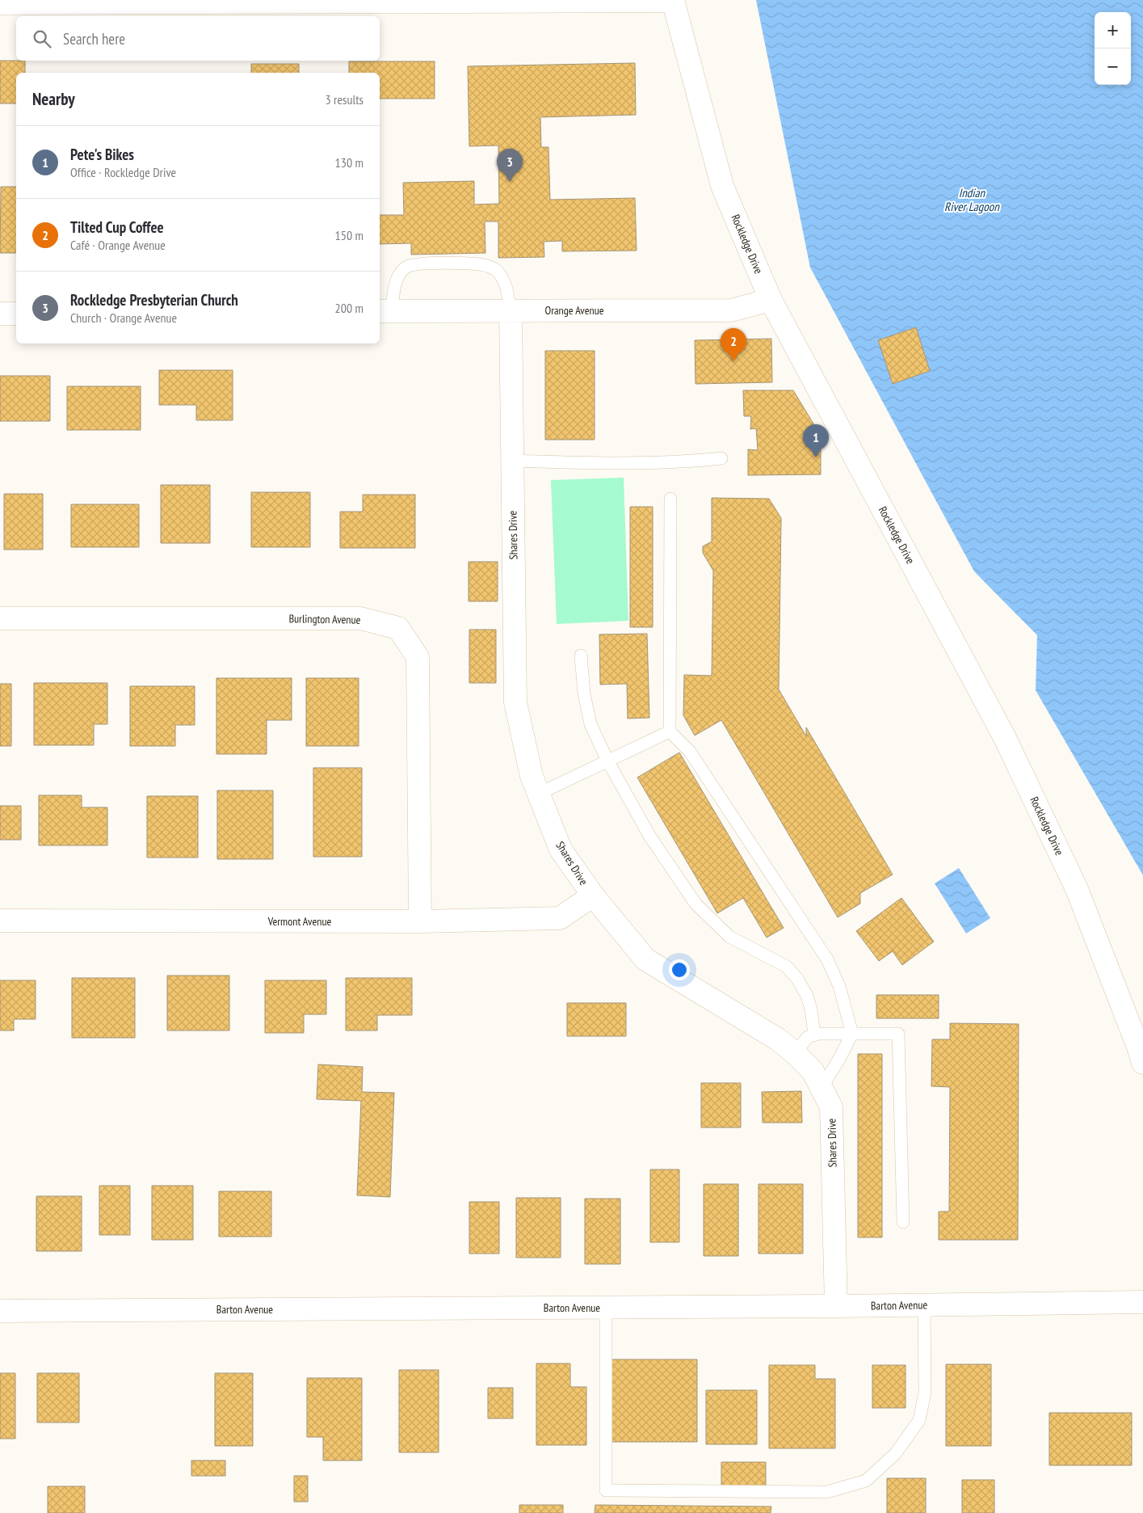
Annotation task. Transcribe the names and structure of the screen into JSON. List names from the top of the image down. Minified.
{"streets":{"street":["Rockledge Drive","Orange Avenue","Shares Drive","Burlington Avenue","Vermont Avenue","Barton Avenue"]},"crossings":[["Rockledge Drive","Orange Avenue"],["Orange Avenue","Shares Drive"],["Shares Drive","Vermont Avenue"],["Shares Drive","Barton Avenue"],["Burlington Avenue","Vermont Avenue"]],"water":["Indian River Lagoon"],"page":{"map_buttons":["+","−"],"search":"Search here","heading":["Nearby","3 results"],"list":[{"mark":"1","name":"Pete's Bikes","note":"Office · Rockledge Drive","value":"130 m"},{"mark":"2","name":"Tilted Cup Coffee","note":"Café · Orange Avenue","value":"150 m"},{"mark":"3","name":"Rockledge Presbyterian Church","note":"Church · Orange Avenue","value":"200 m"}],"pins":["3","2","1"]}}
